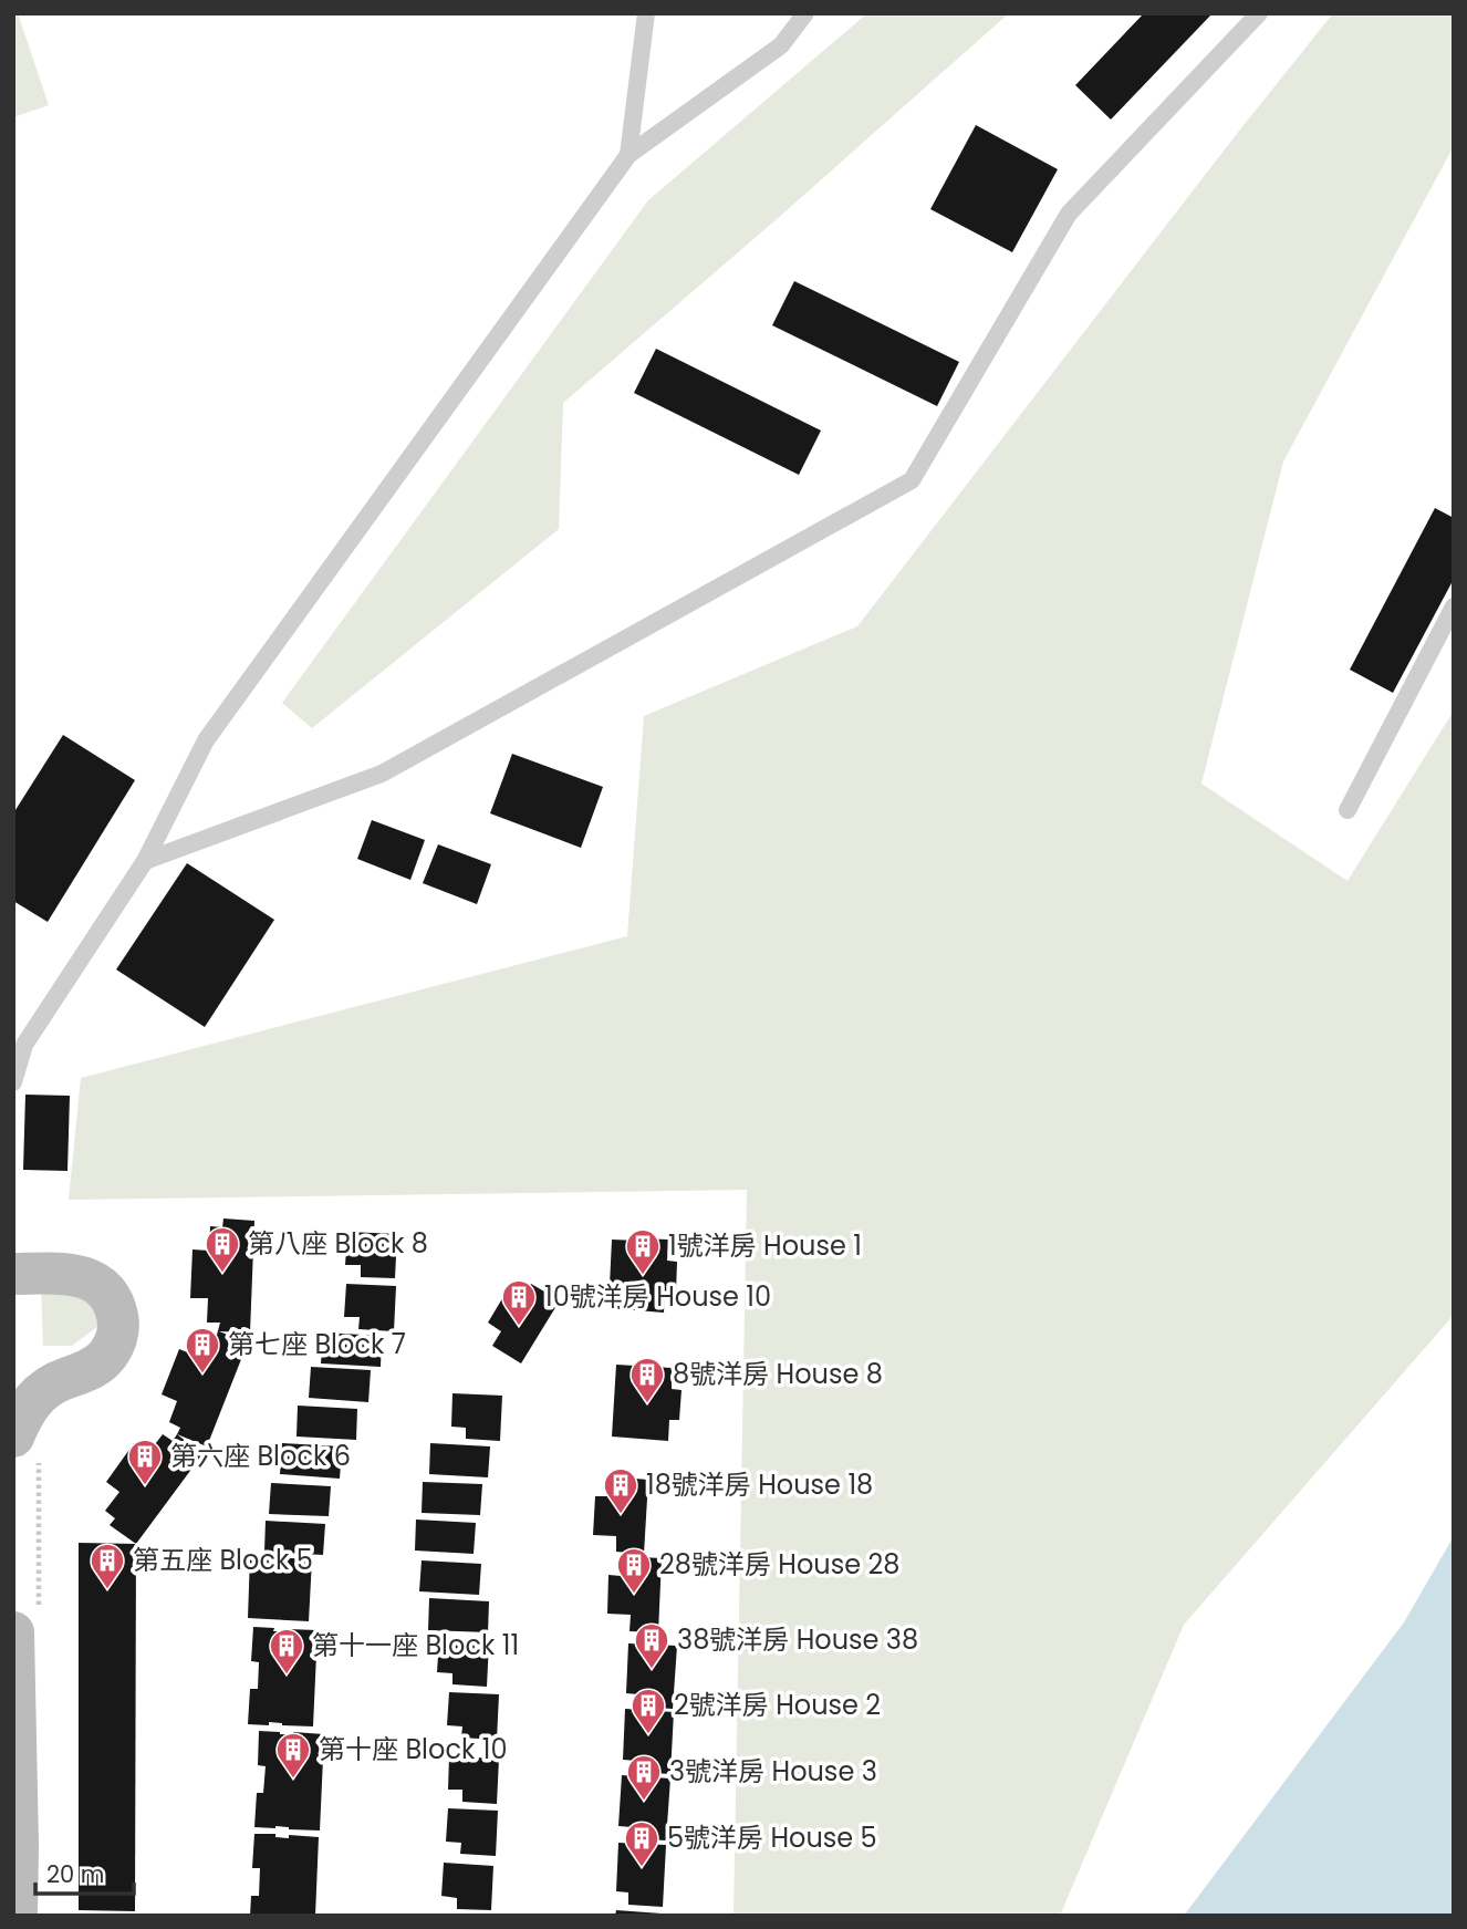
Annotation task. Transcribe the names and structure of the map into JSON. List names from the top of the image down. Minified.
{"places":{"building":["第八座 Block 8","1號洋房 House 1","10號洋房 House 10","第七座 Block 7","8號洋房 House 8","第六座 Block 6","18號洋房 House 18","第五座 Block 5","28號洋房 House 28","38號洋房 House 38","第十一座 Block 11","2號洋房 House 2","第十座 Block 10","3號洋房 House 3","5號洋房 House 5"]},"scale_bar":"20 m"}
